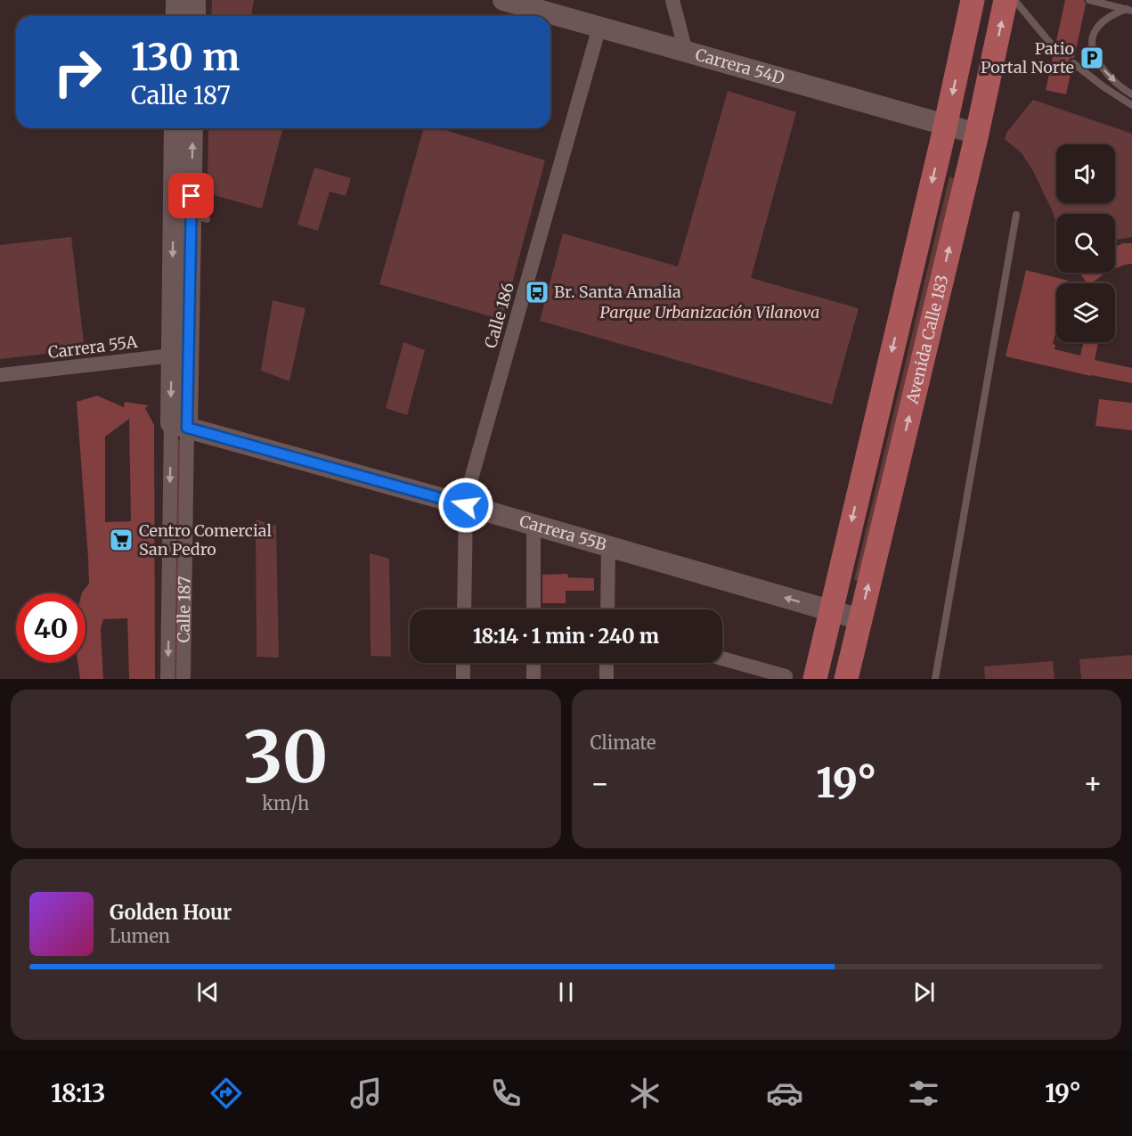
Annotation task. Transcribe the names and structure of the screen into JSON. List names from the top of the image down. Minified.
{"streets":{"main road":["Avenida Calle 183"],"street":["Carrera 54D","Calle 186","Carrera 55A","Carrera 55B","Calle 187"]},"crossings":[["Carrera 54D","Calle 186"],["Carrera 54D","Avenida Calle 183"],["Calle 186","Carrera 55B"],["Avenida Calle 183","Carrera 55B"],["Carrera 55A","Calle 187"],["Carrera 55B","Calle 187"]],"parks":["Parque Urbanización Vilanova"],"places":{"parking":["Patio Portal Norte"],"bus stop":["Br. Santa Amalia"],"supermarket":["Centro Comercial San Pedro"]},"page":{"turn":["130 m","Calle 187"],"limit":"40","trip":"18:14 · 1 min · 240 m","tile":[["30","km/h"],"Climate"],"heat":["−","19°","+"],"song":["Golden Hour","Lumen"],"tabs":["18:13","19°"]}}
